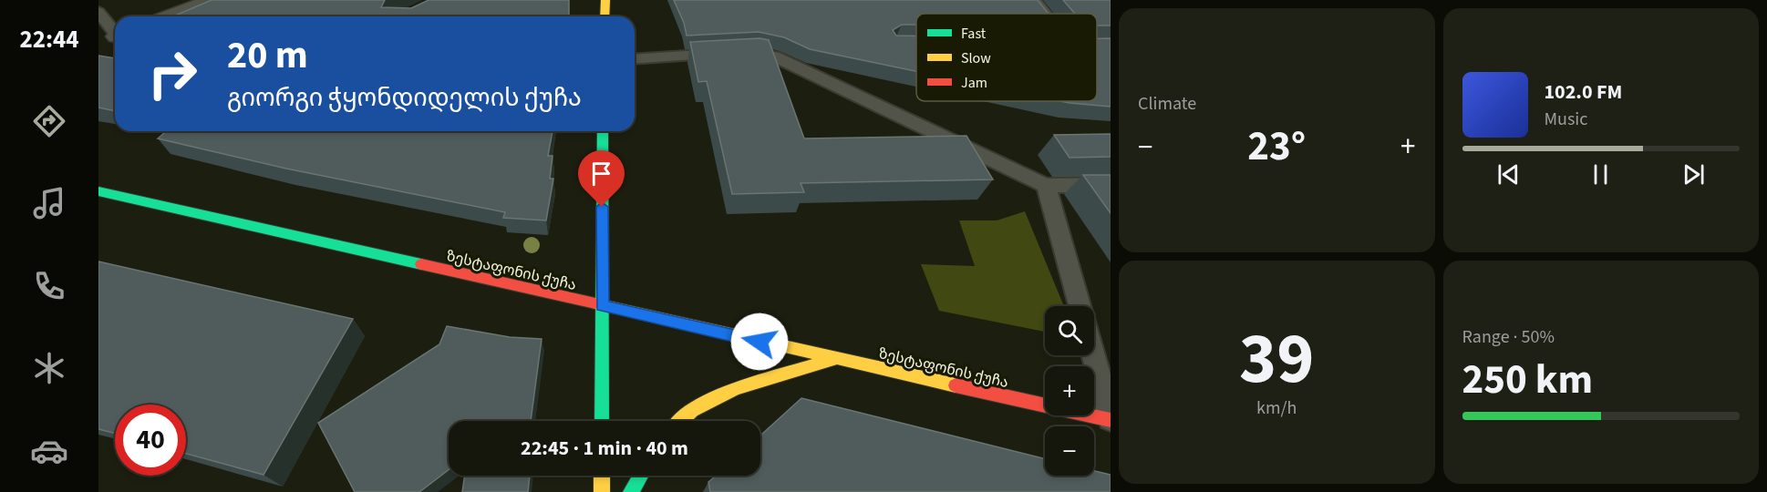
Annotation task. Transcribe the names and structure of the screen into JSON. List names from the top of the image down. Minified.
{"streets":{"street":["ზესტაფონის ქუჩა"]},"legend":["Fast","Slow","Jam"],"page":{"tabs":"22:44","tile":["Climate",["39","km/h"],["Range · 50%","250 km"]],"turn":["20 m","გიორგი ჭყონდიდელის ქუჩა"],"song":["102.0 FM","Music"],"heat":["−","23°","+"],"map_buttons":["+","−"],"limit":"40","trip":"22:45 · 1 min · 40 m"}}
